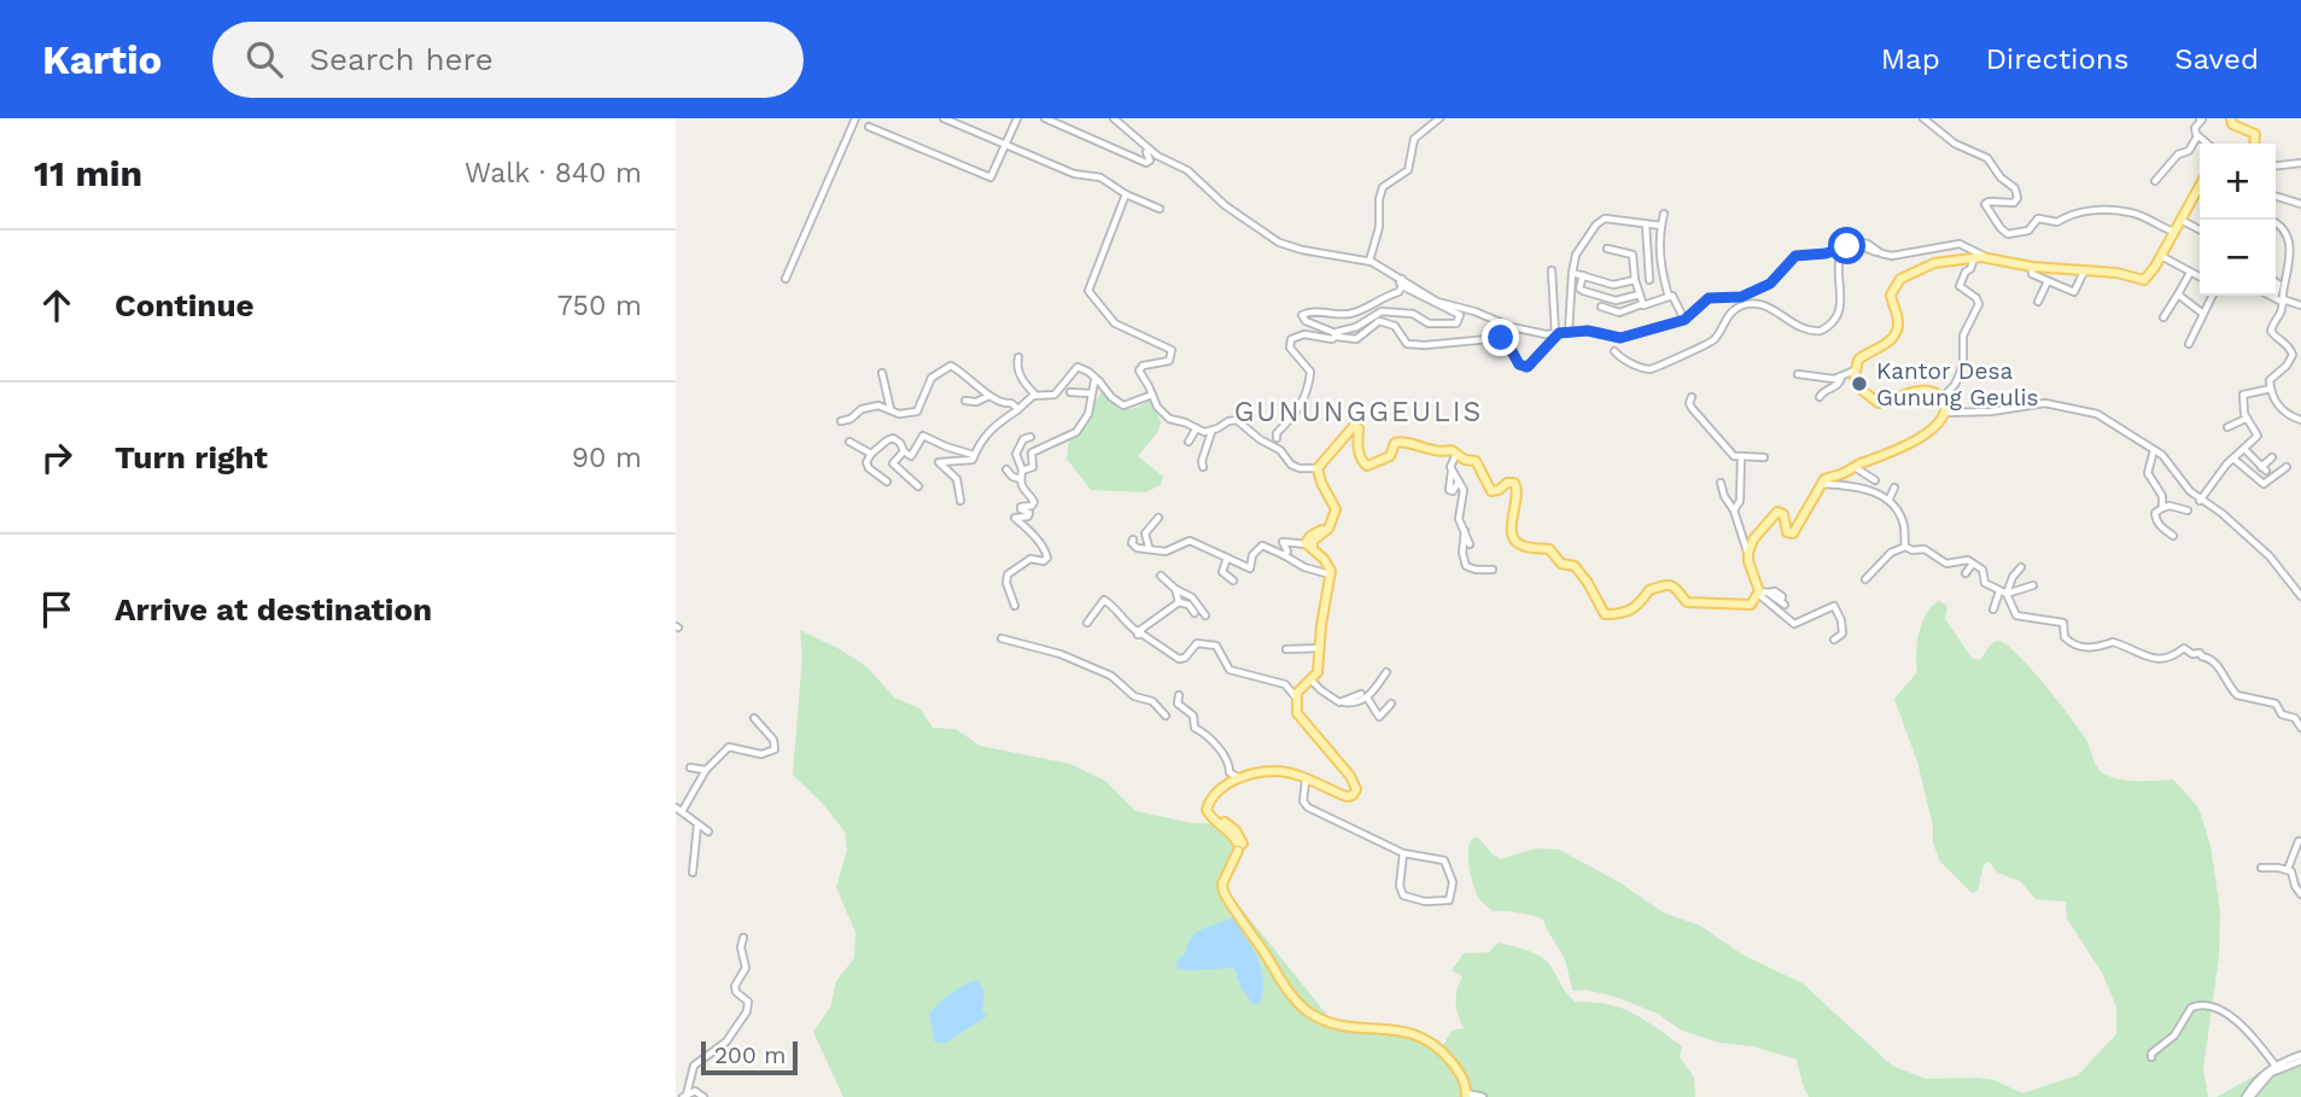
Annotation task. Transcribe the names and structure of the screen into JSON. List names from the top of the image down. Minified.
{"districts":["GUNUNGGEULIS"],"places":["Kantor Desa Gunung Geulis"],"scale_bar":"200 m","page":{"header":"Kartio","search":"Search here","nav":["Map","Directions","Saved"],"heading":["11 min","Walk · 840 m"],"map_buttons":["+","−"],"list":[["Continue","750 m"],["Turn right","90 m"],"Arrive at destination"],"scale":"200 m"}}
